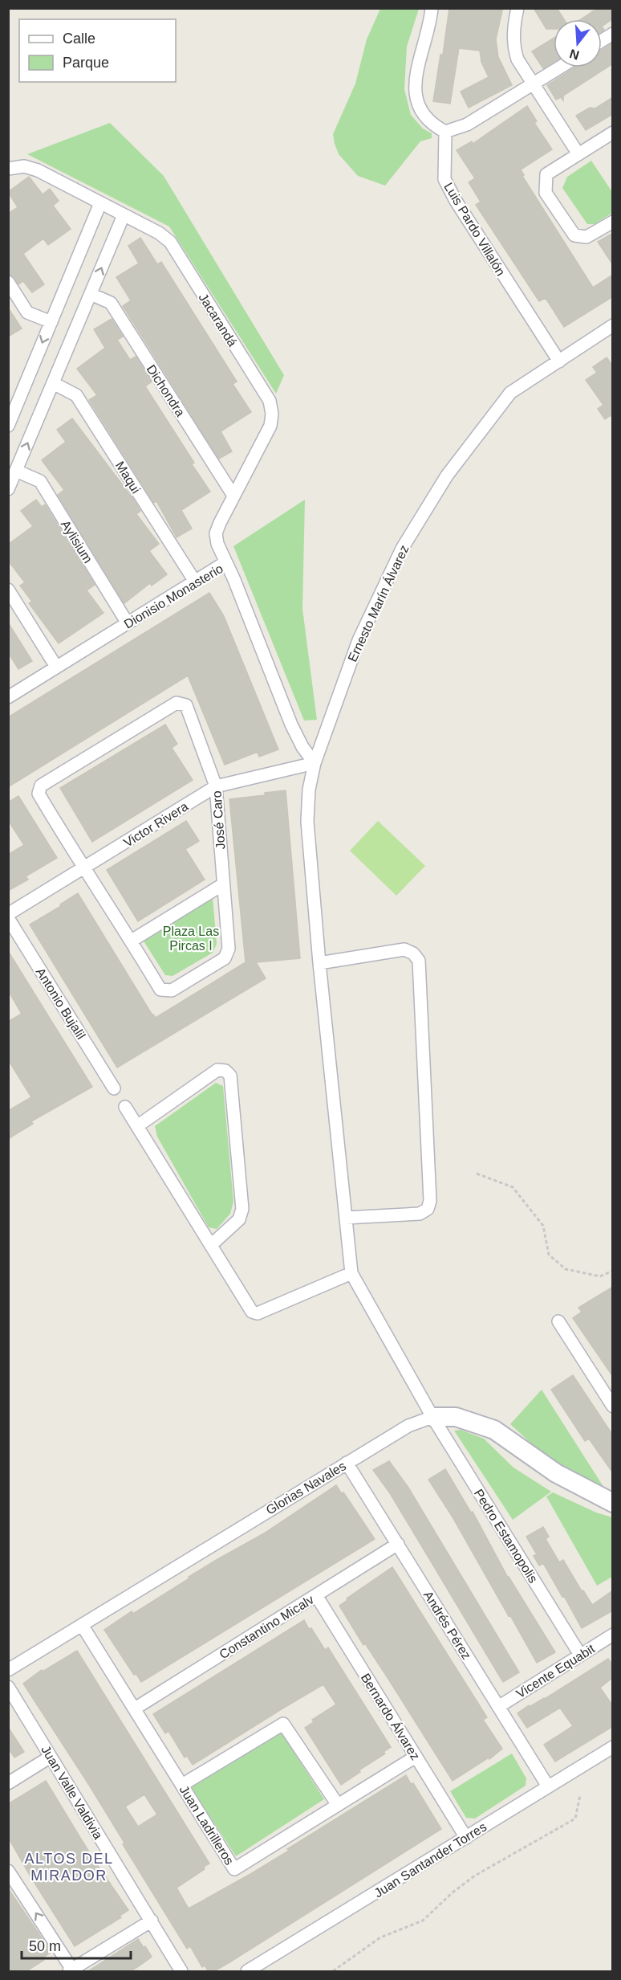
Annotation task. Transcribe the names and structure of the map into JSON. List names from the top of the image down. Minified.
{"streets":{"street":["Luis Pardo Villalón","Jacarandá","Dichondra","Maqui","Aylisium","Dionisio Monasterio","Ernesto Marín Álvarez","José Caro","Victor Rivera","Antonio Bujalil","Glorias Navales","Pedro Estamopolis","Andrés Pérez","Constantino Micalv","Vicente Equabit","Bernardo Álvarez","Juan Valle Valdivia","Juan Ladrilleros","Juan Santander Torres"]},"crossings":[["Luis Pardo Villalón","Ernesto Marín Álvarez"],["Jacarandá","Dichondra"],["Jacarandá","Dionisio Monasterio"],["Maqui","Dionisio Monasterio"],["Aylisium","Dionisio Monasterio"],["Dionisio Monasterio","Ernesto Marín Álvarez"],["Dionisio Monasterio","Victor Rivera"],["Ernesto Marín Álvarez","Victor Rivera"],["Ernesto Marín Álvarez","Pedro Estamopolis"],["José Caro","Victor Rivera"],["Glorias Navales","Pedro Estamopolis"],["Glorias Navales","Andrés Pérez"],["Glorias Navales","Juan Ladrilleros"],["Pedro Estamopolis","Vicente Equabit"],["Andrés Pérez","Constantino Micalv"],["Andrés Pérez","Vicente Equabit"],["Andrés Pérez","Juan Santander Torres"],["Constantino Micalv","Bernardo Álvarez"],["Constantino Micalv","Juan Ladrilleros"],["Bernardo Álvarez","Juan Ladrilleros"],["Bernardo Álvarez","Juan Santander Torres"]],"districts":["ALTOS DEL MIRADOR"],"parks":["Plaza Las Pircas I"],"legend":["Calle","Parque"],"scale_bar":"50 m","north":"bottom"}
